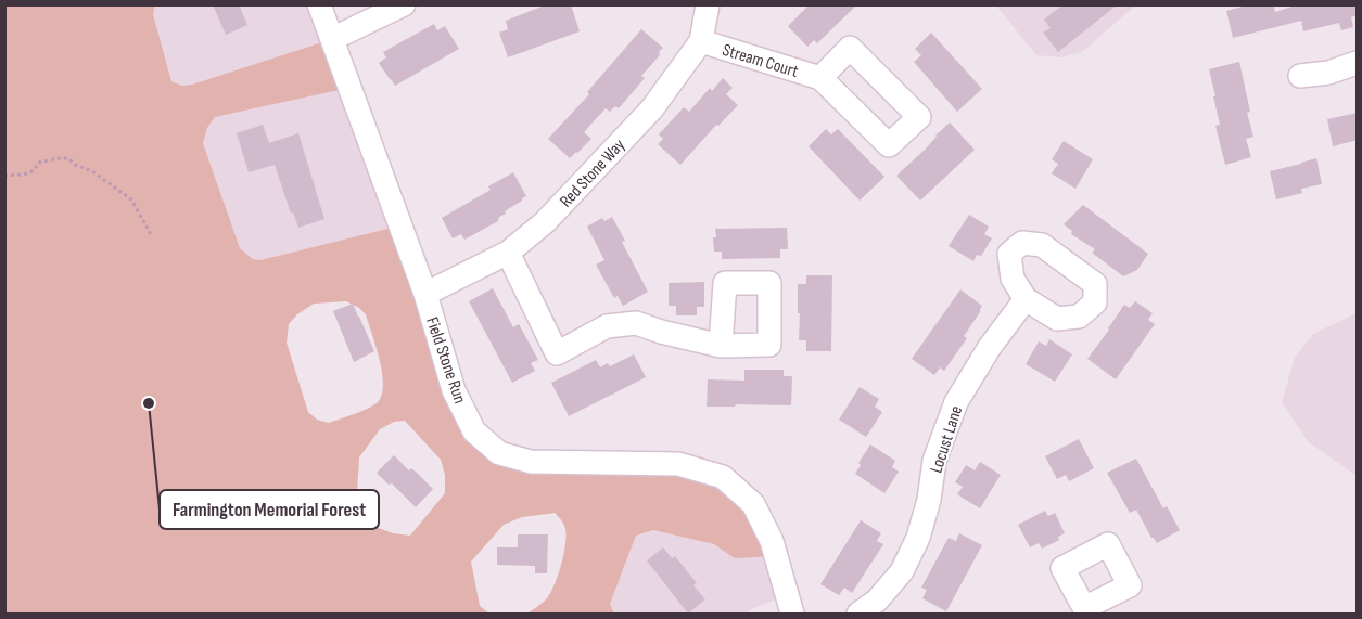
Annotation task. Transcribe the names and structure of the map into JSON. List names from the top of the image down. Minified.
{"streets":{"street":["Stream Court","Red Stone Way","Field Stone Run","Locust Lane"]},"crossings":[["Stream Court","Red Stone Way"],["Red Stone Way","Field Stone Run"]],"places":["Farmington Memorial Forest"]}
